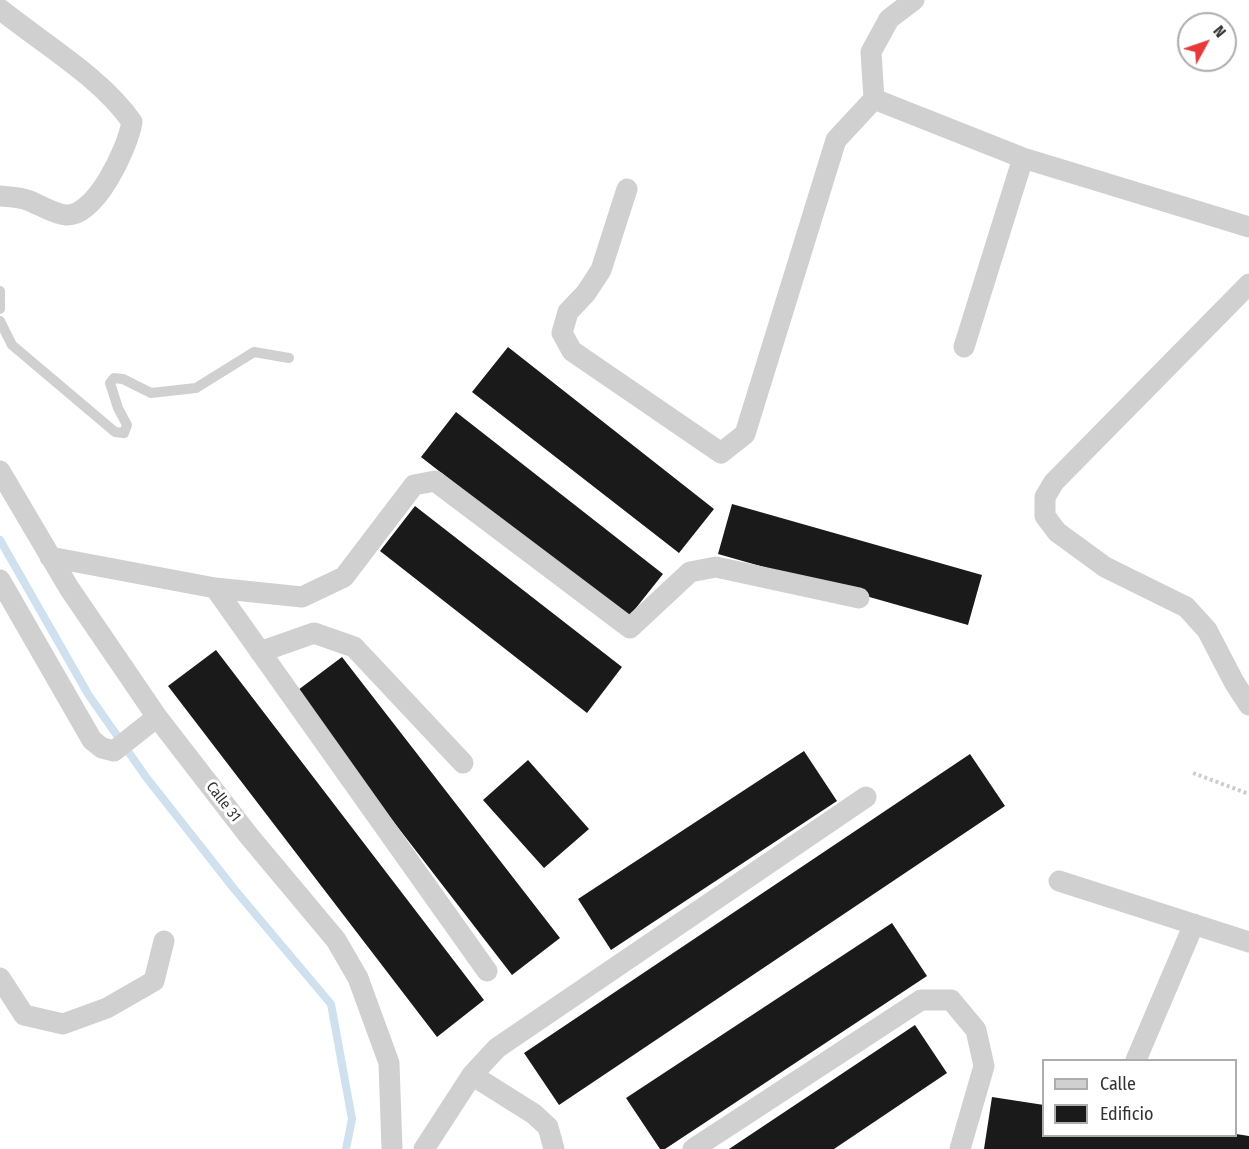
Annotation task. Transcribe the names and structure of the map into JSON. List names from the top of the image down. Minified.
{"streets":{"street":["Calle 31"]},"legend":["Calle","Edificio"],"north":"top right"}
